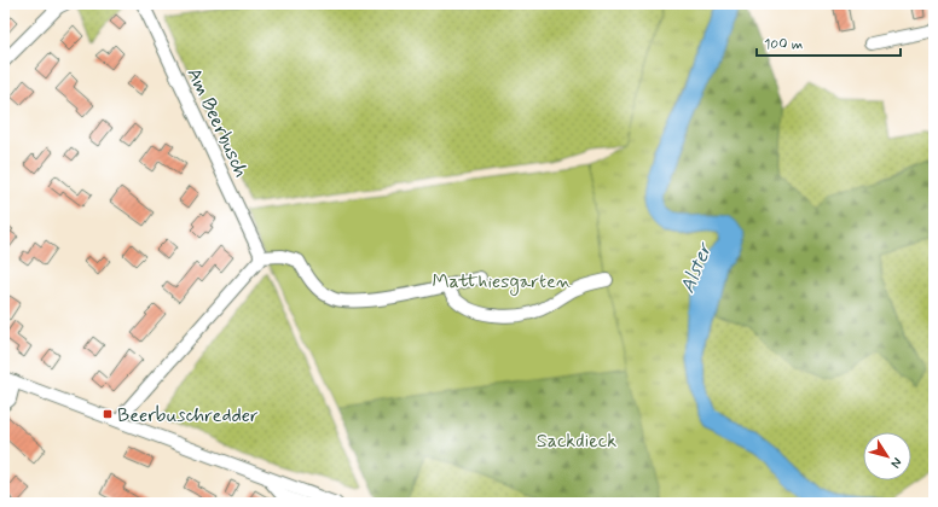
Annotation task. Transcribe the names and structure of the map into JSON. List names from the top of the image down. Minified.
{"streets":{"street":["Am Beerbusch"]},"water":["Alster"],"parks":["Matthiesgarten","Sackdieck"],"places":{"transit":["Beerbuschredder"]},"scale_bar":"100 m","north":"bottom right"}
